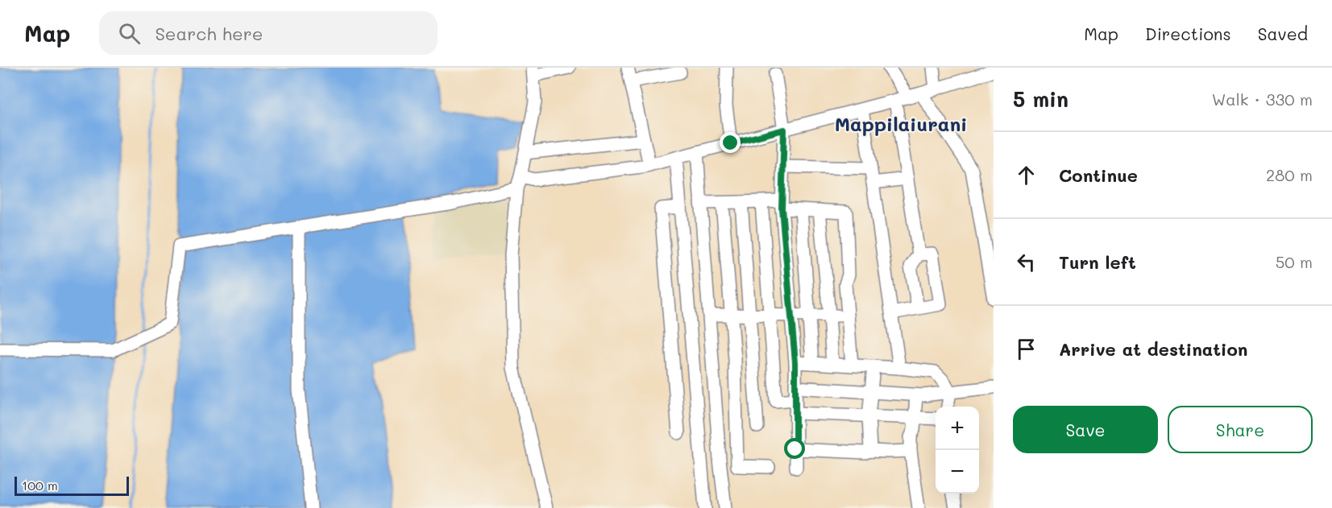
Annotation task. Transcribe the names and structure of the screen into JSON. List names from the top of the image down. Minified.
{"districts":["Mappilaiurani"],"scale_bar":"100 m","page":{"header":"Map","search":"Search here","nav":["Map","Directions","Saved"],"heading":["5 min","Walk · 330 m"],"list":[["Continue","280 m"],["Turn left","50 m"],"Arrive at destination"],"buttons":["Save","Share"],"map_buttons":["+","−"],"scale":"100 m"}}
